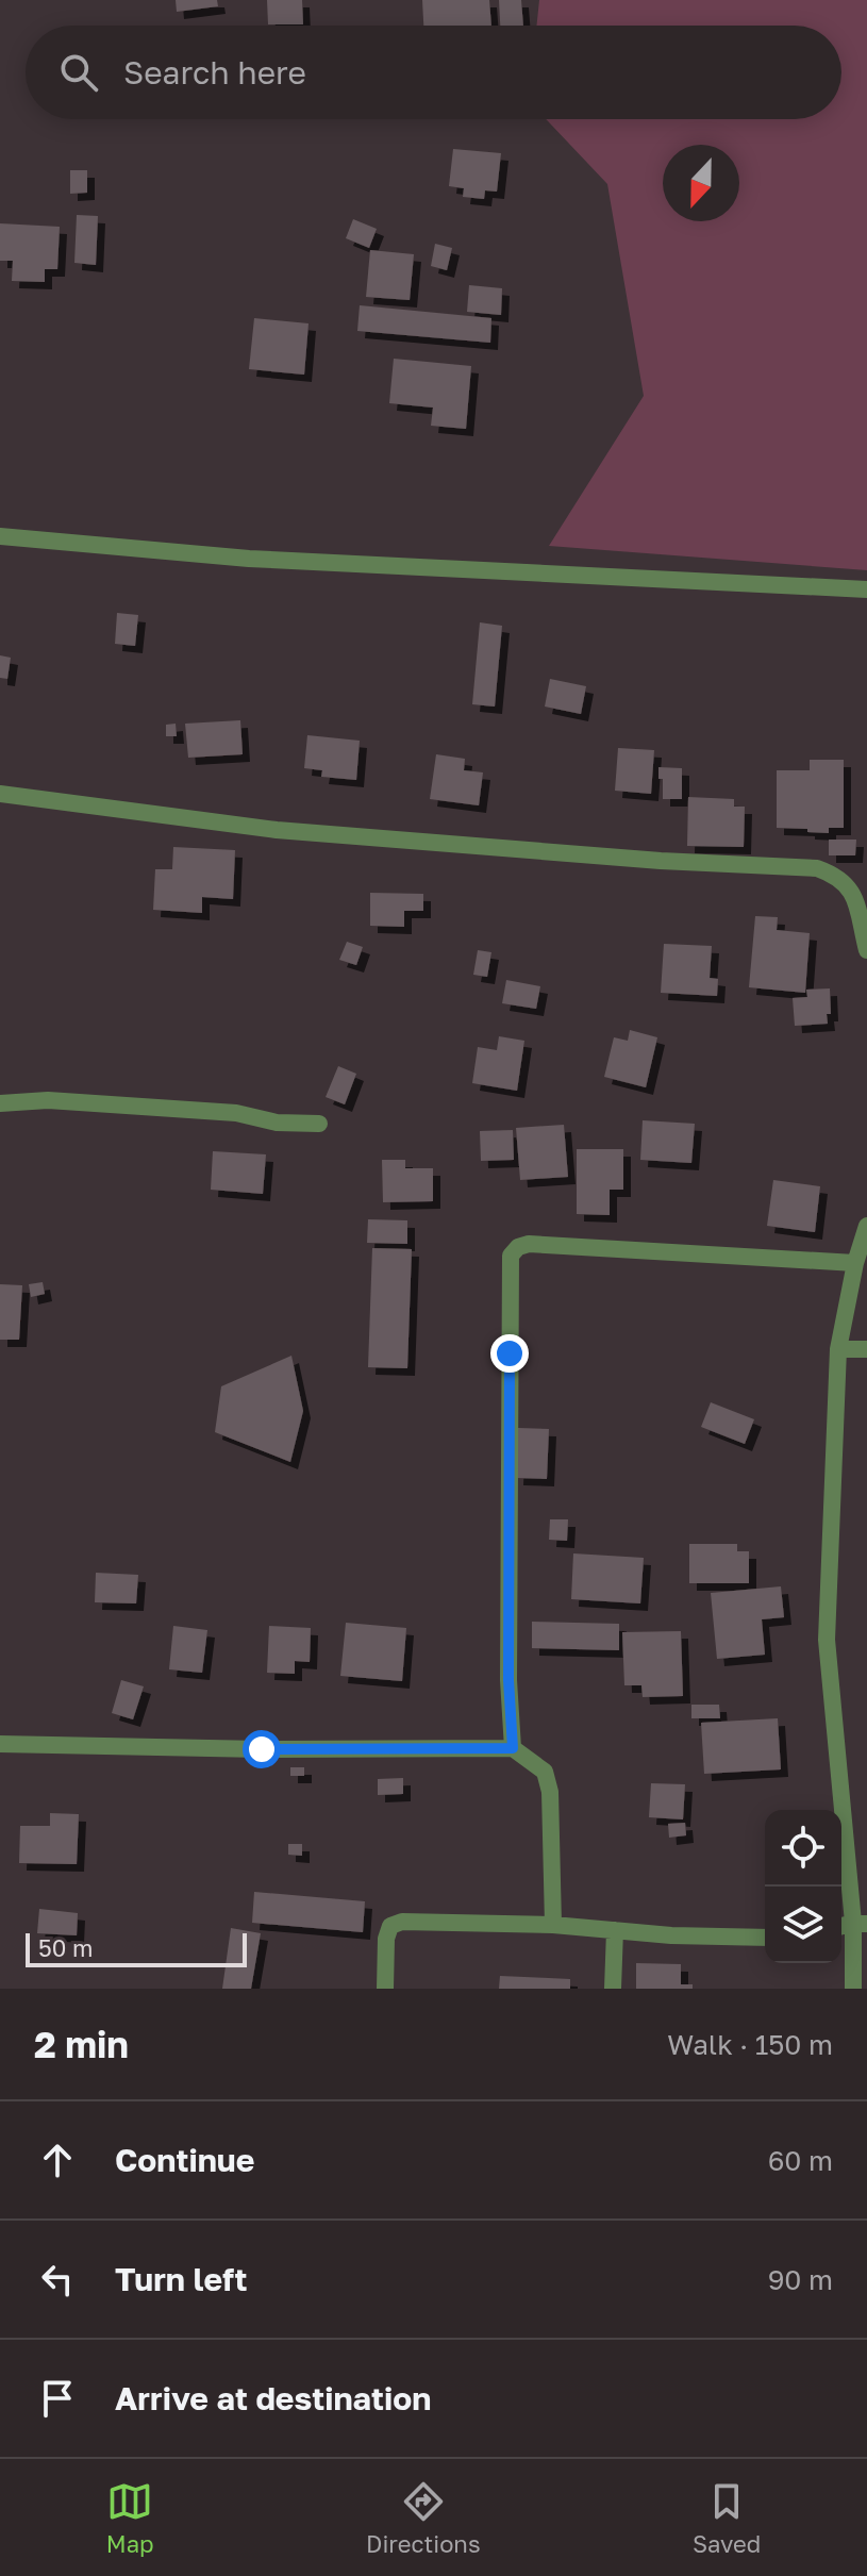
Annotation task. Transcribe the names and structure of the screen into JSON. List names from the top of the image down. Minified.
{"scale_bar":"50 m","north":"bottom","page":{"search":"Search here","scale":"50 m","heading":["2 min","Walk · 150 m"],"list":[["Continue","60 m"],["Turn left","90 m"],"Arrive at destination"],"nav":["Map","Directions","Saved"]}}
